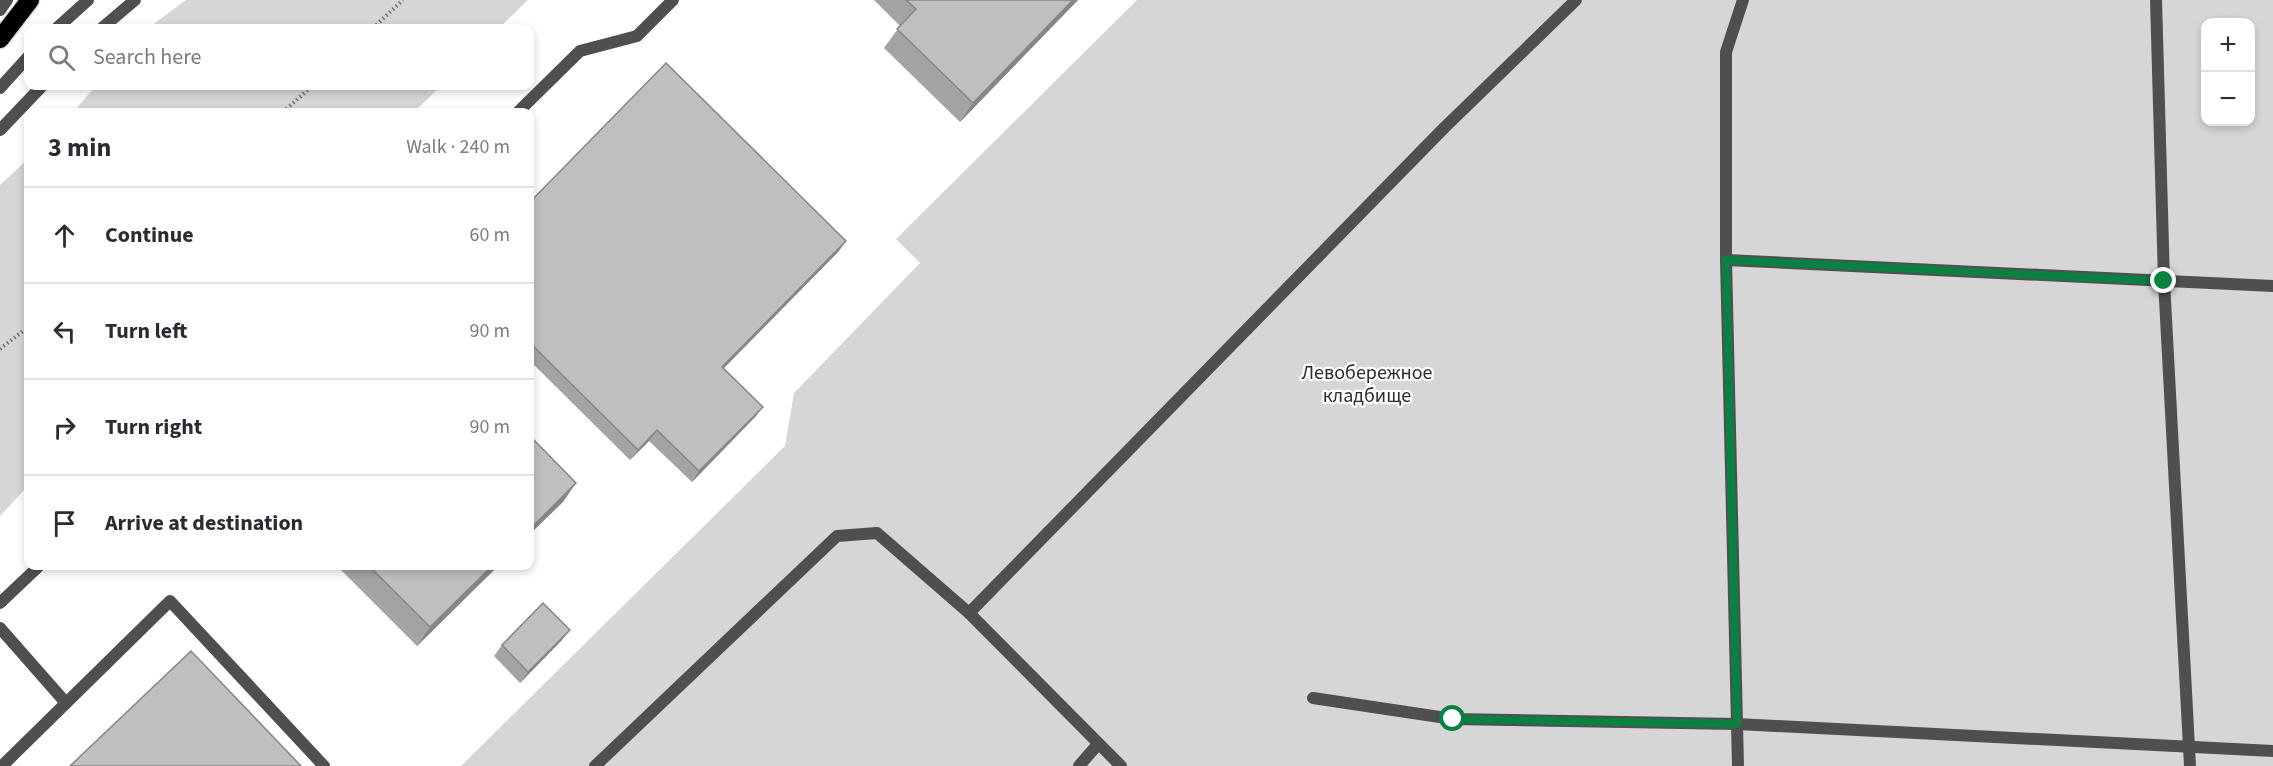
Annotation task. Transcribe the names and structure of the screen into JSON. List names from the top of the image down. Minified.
{"parks":["Левобережное кладбище"],"page":{"map_buttons":["+","−"],"search":"Search here","heading":["3 min","Walk · 240 m"],"list":[["Continue","60 m"],["Turn left","90 m"],["Turn right","90 m"],"Arrive at destination"]}}
